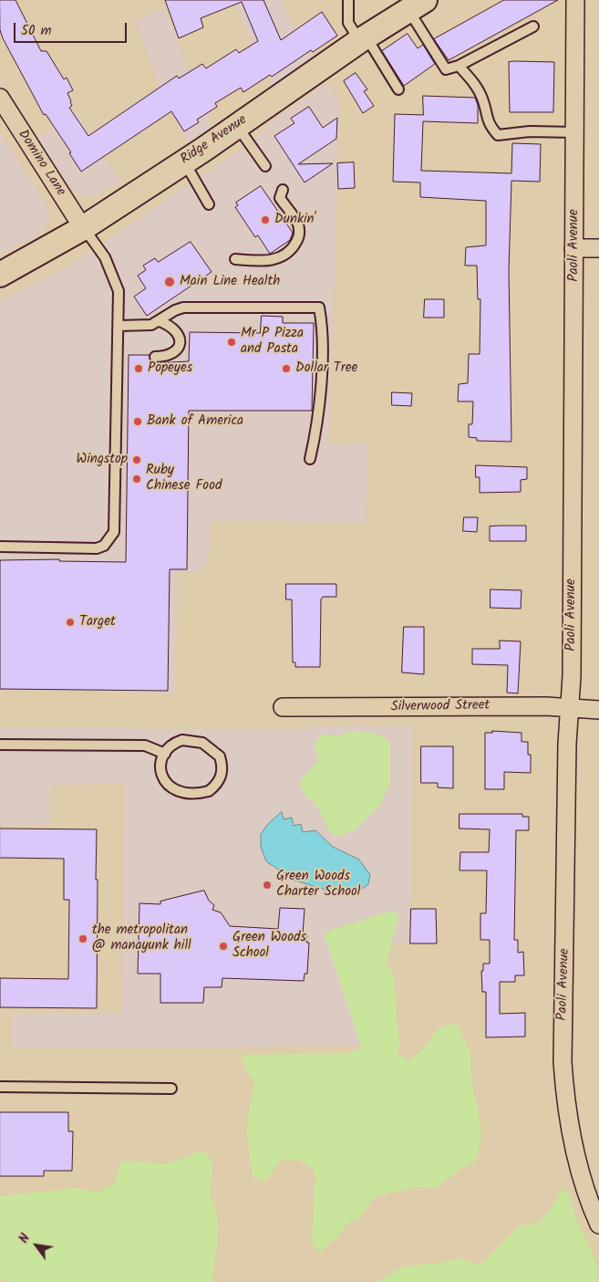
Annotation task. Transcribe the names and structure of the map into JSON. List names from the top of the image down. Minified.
{"streets":{"main road":["Ridge Avenue"],"street":["Domino Lane","Paoli Avenue","Silverwood Street"]},"crossings":[["Ridge Avenue","Domino Lane"],["Paoli Avenue","Silverwood Street"]],"places":["Dunkin'","Main Line Health","Mr P Pizza and Pasta","Popeyes","Dollar Tree","Bank of America","Wingstop","Ruby Chinese Food","Target","Green Woods Charter School","the metropolitan @ manayunk hill","Green Woods School"],"scale_bar":"50 m","north":"top left"}
